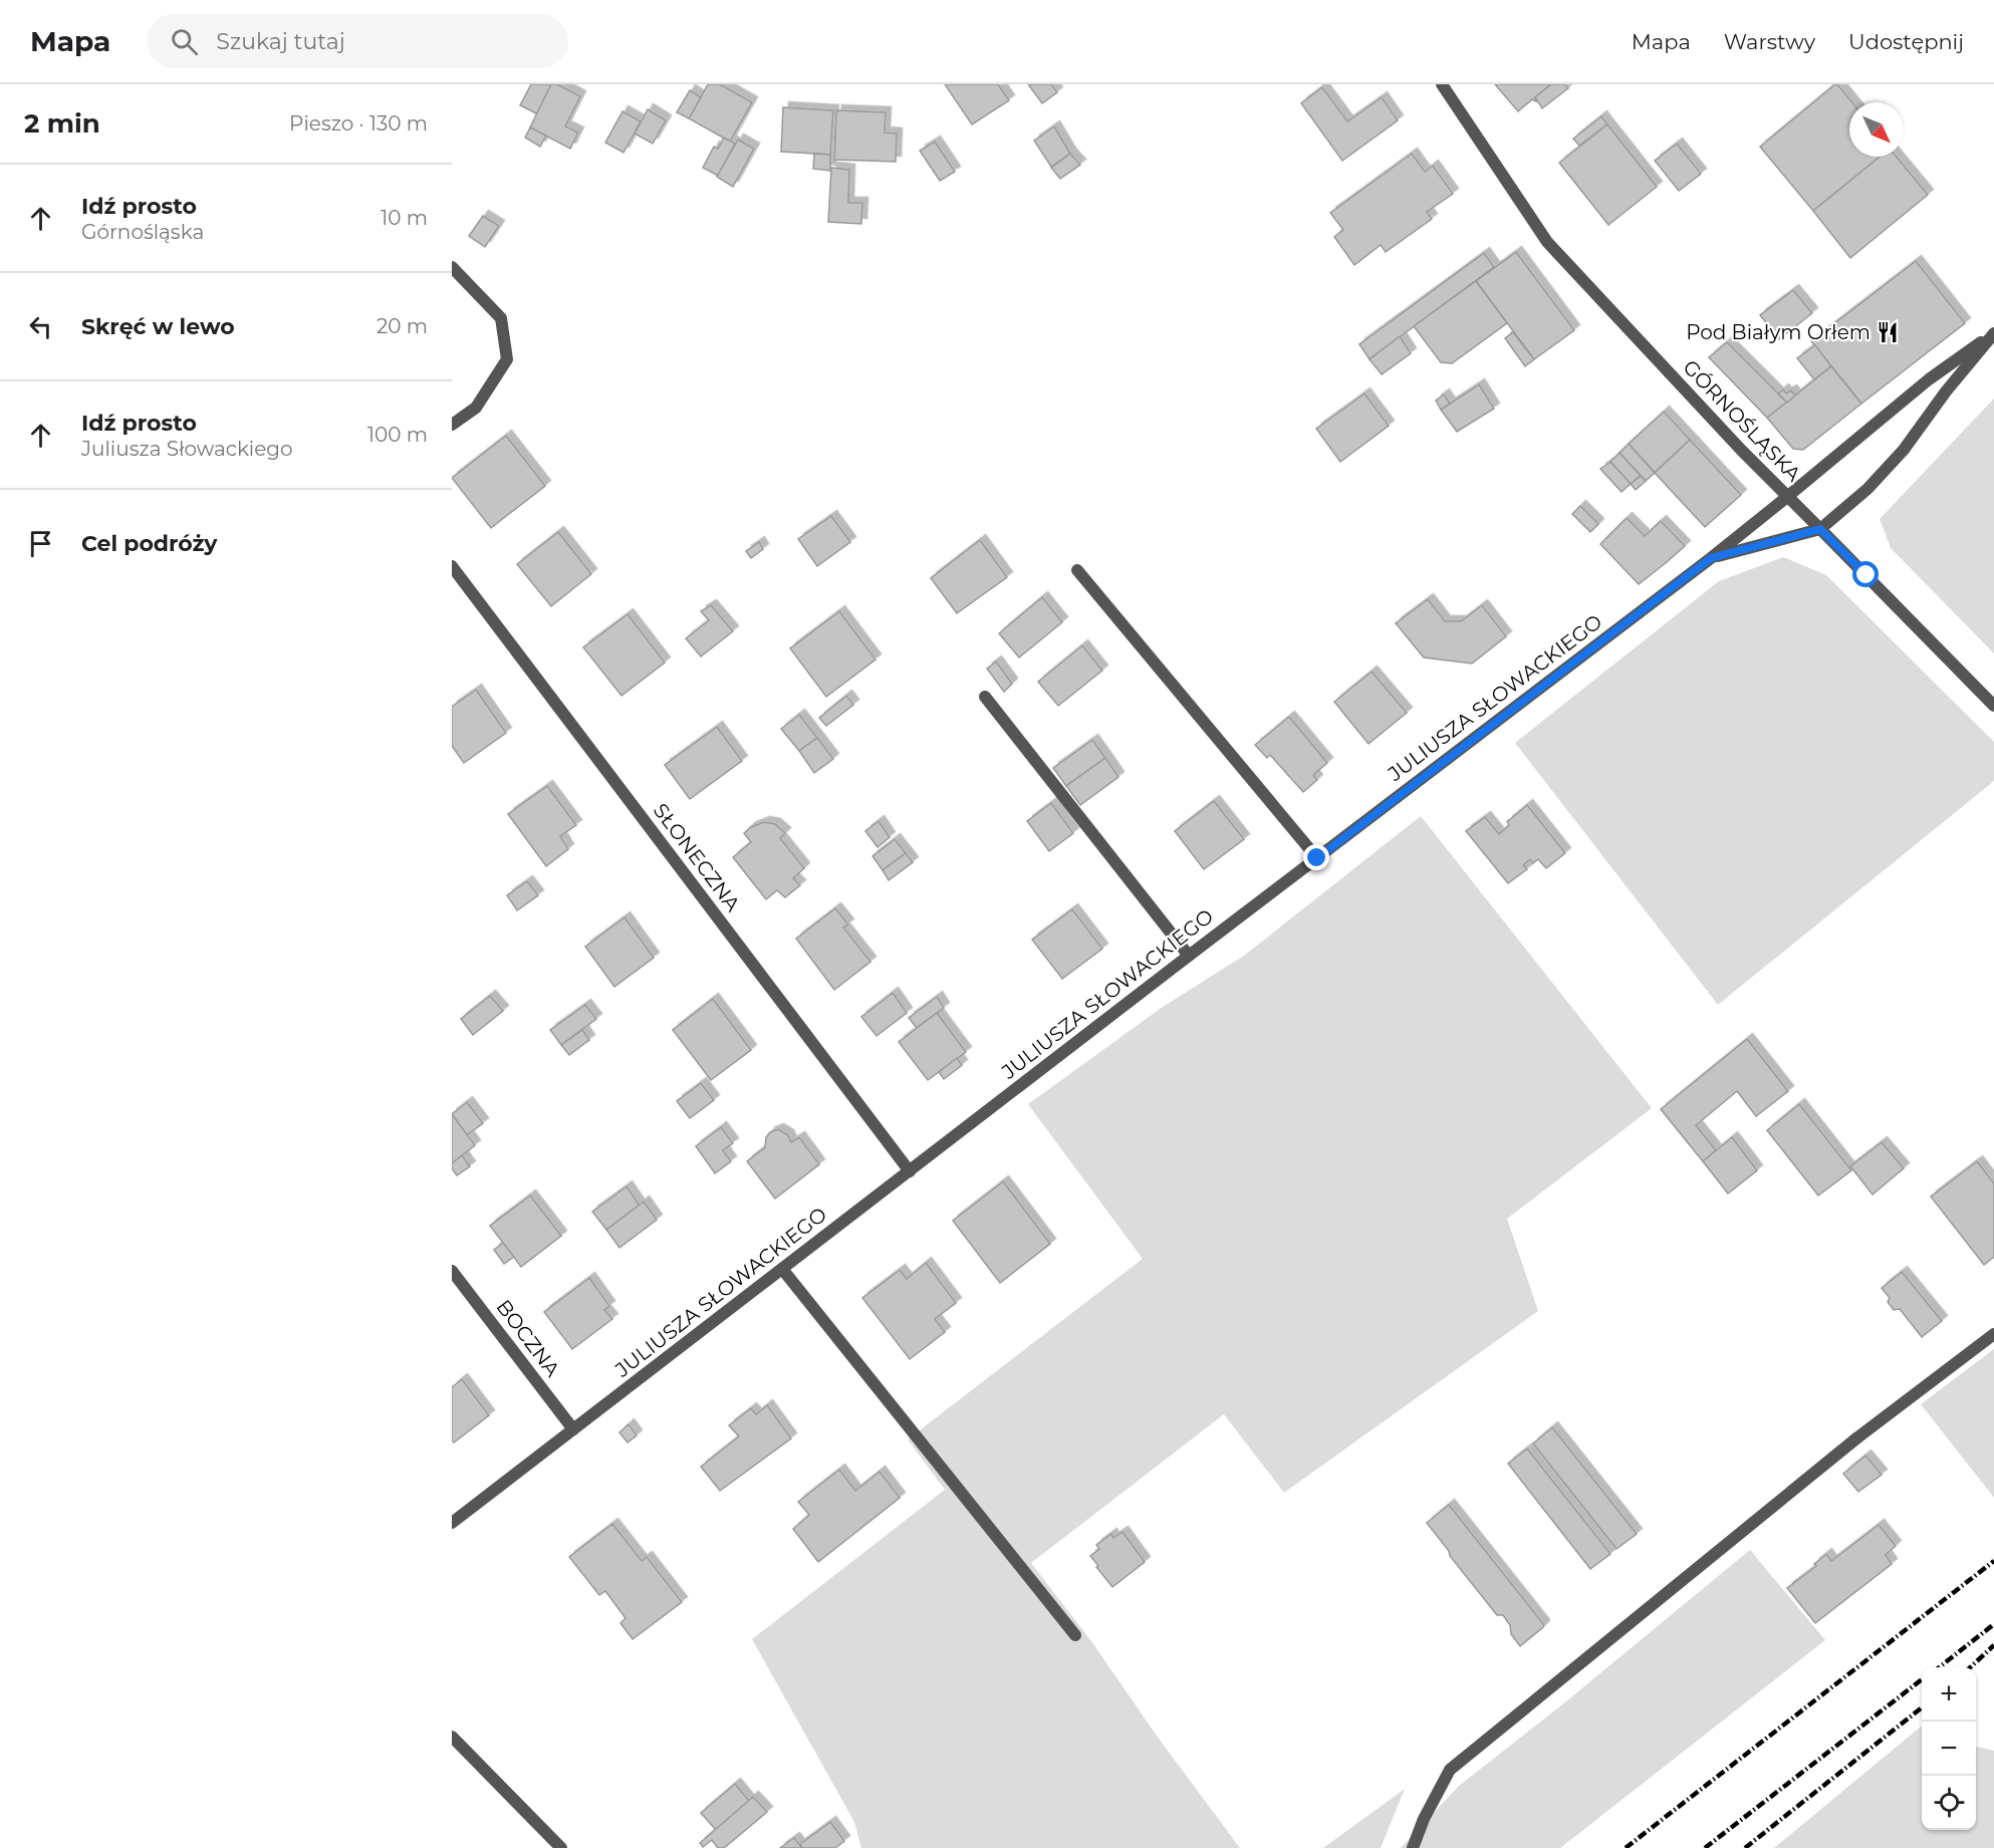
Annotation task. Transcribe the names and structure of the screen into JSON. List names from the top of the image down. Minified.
{"streets":{"street":["GÓRNOŚLĄSKA","JULIUSZA SŁOWACKIEGO","SŁONECZNA","BOCZNA"]},"crossings":[["GÓRNOŚLĄSKA","JULIUSZA SŁOWACKIEGO"],["JULIUSZA SŁOWACKIEGO","SŁONECZNA"],["JULIUSZA SŁOWACKIEGO","BOCZNA"]],"places":{"restaurant":["Pod Białym Orłem"]},"north":"bottom right","page":{"header":"Mapa","search":"Szukaj tutaj","nav":["Mapa","Warstwy","Udostępnij"],"heading":["2 min","Pieszo · 130 m"],"list":[["Idź prosto","Górnośląska","10 m"],["Skręć w lewo","20 m"],["Idź prosto","Juliusza Słowackiego","100 m"],"Cel podróży"],"map_buttons":["+","−"]}}
